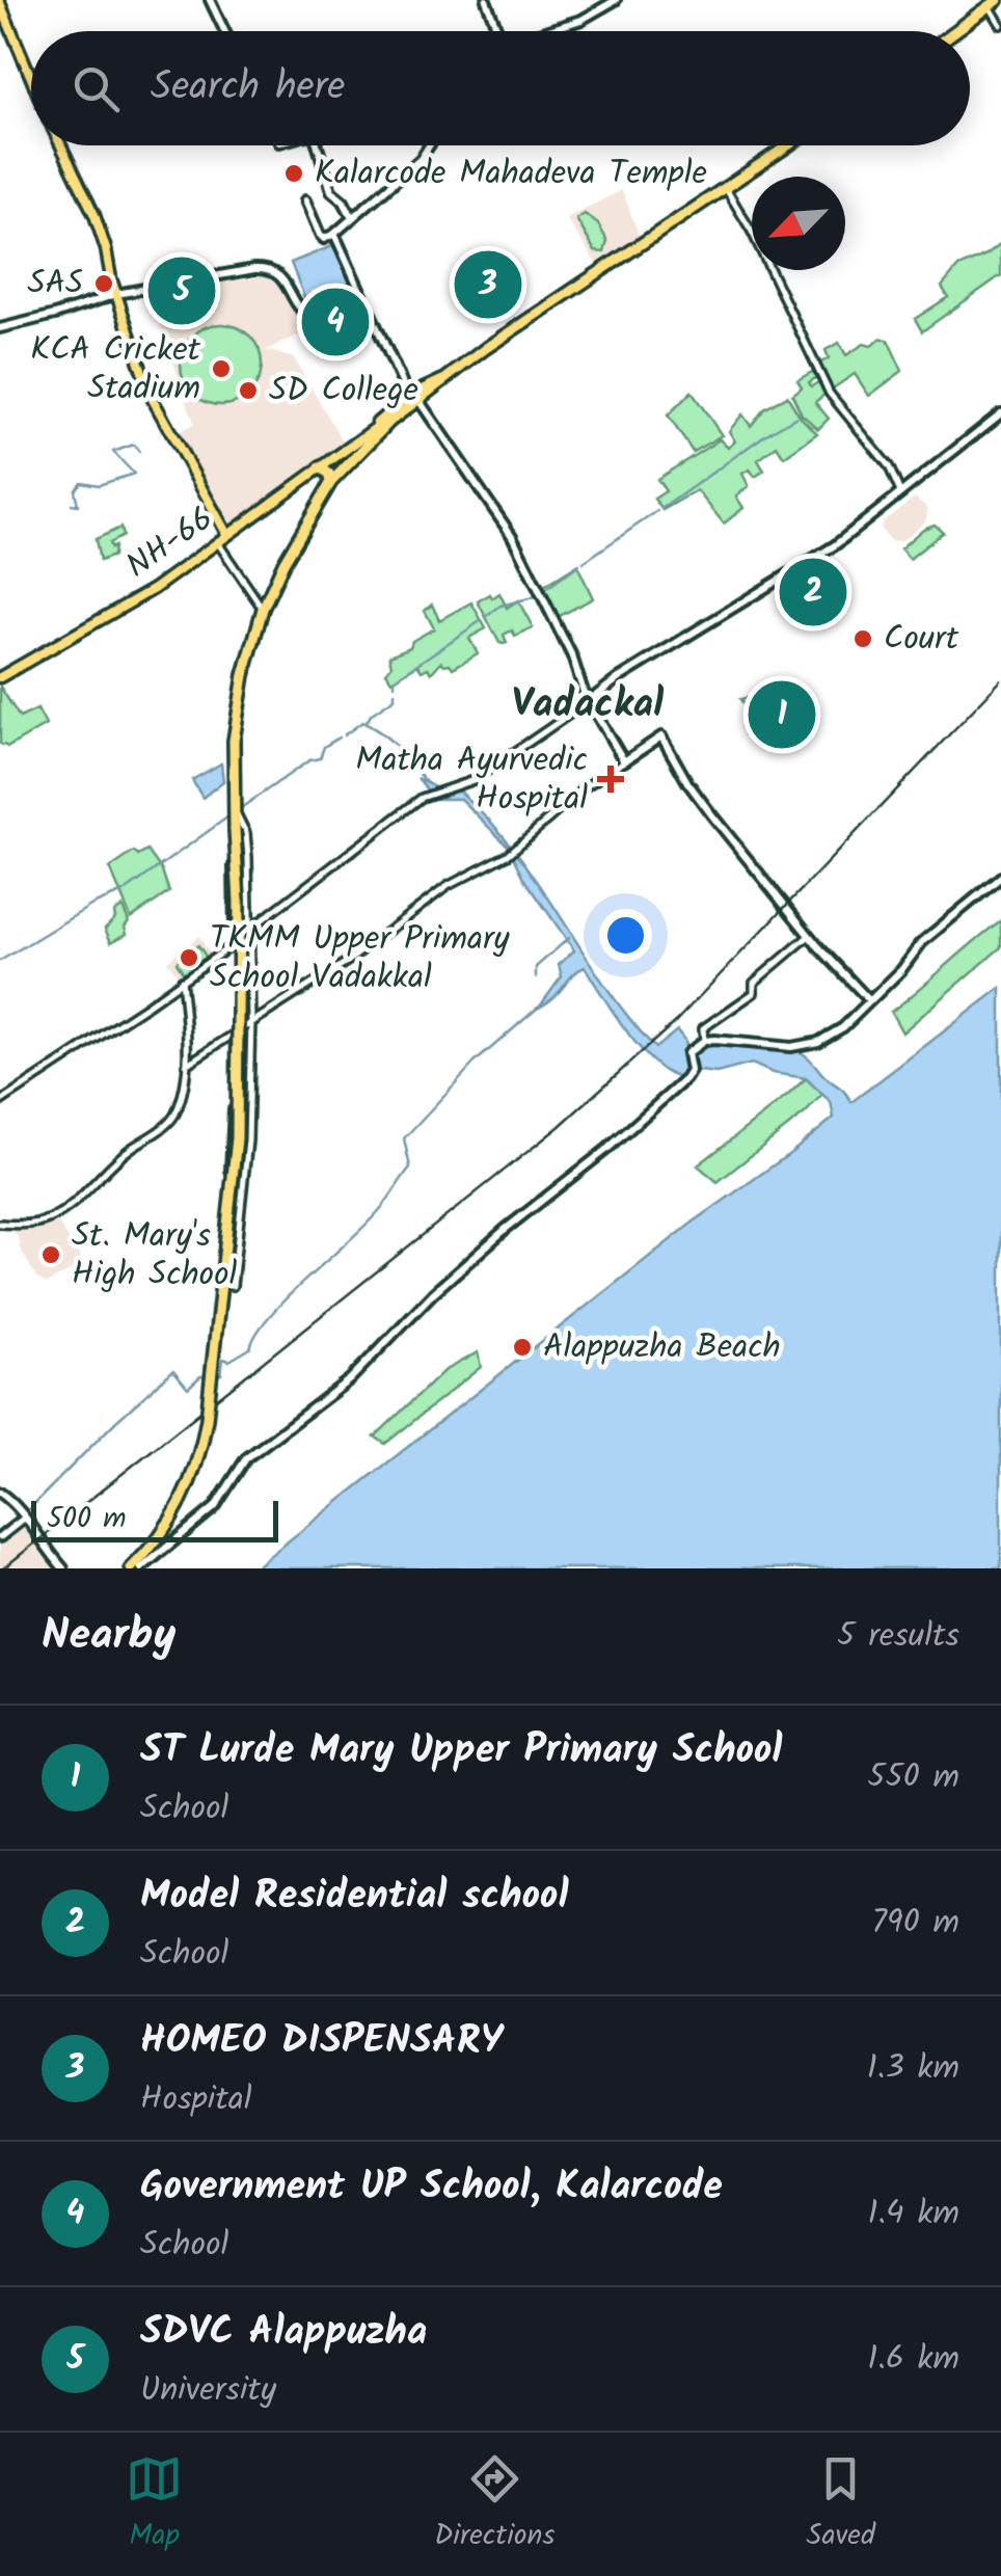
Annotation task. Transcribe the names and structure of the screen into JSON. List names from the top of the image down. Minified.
{"streets":{"main road":["NH-66"]},"districts":["Vadackal"],"places":{"other":["Kalarcode Mahadeva Temple","SAS","KCA Cricket Stadium","SD College","Court","TKMM Upper Primary School Vadakkal","St. Mary's High School","Alappuzha Beach"],"health":["Matha Ayurvedic Hospital"]},"scale_bar":"500 m","north":"bottom left","page":{"search":"Search here","pins":["3","5","4","2","1"],"scale":"500 m","heading":["Nearby","5 results"],"list":[{"mark":"1","name":"ST Lurde Mary Upper Primary School","note":"School","value":"550 m"},{"mark":"2","name":"Model Residential school","note":"School","value":"790 m"},{"mark":"3","name":"HOMEO DISPENSARY","note":"Hospital","value":"1.3 km"},{"mark":"4","name":"Government UP School, Kalarcode","note":"School","value":"1.4 km"},{"mark":"5","name":"SDVC Alappuzha","note":"University","value":"1.6 km"}],"nav":["Map","Directions","Saved"]}}
